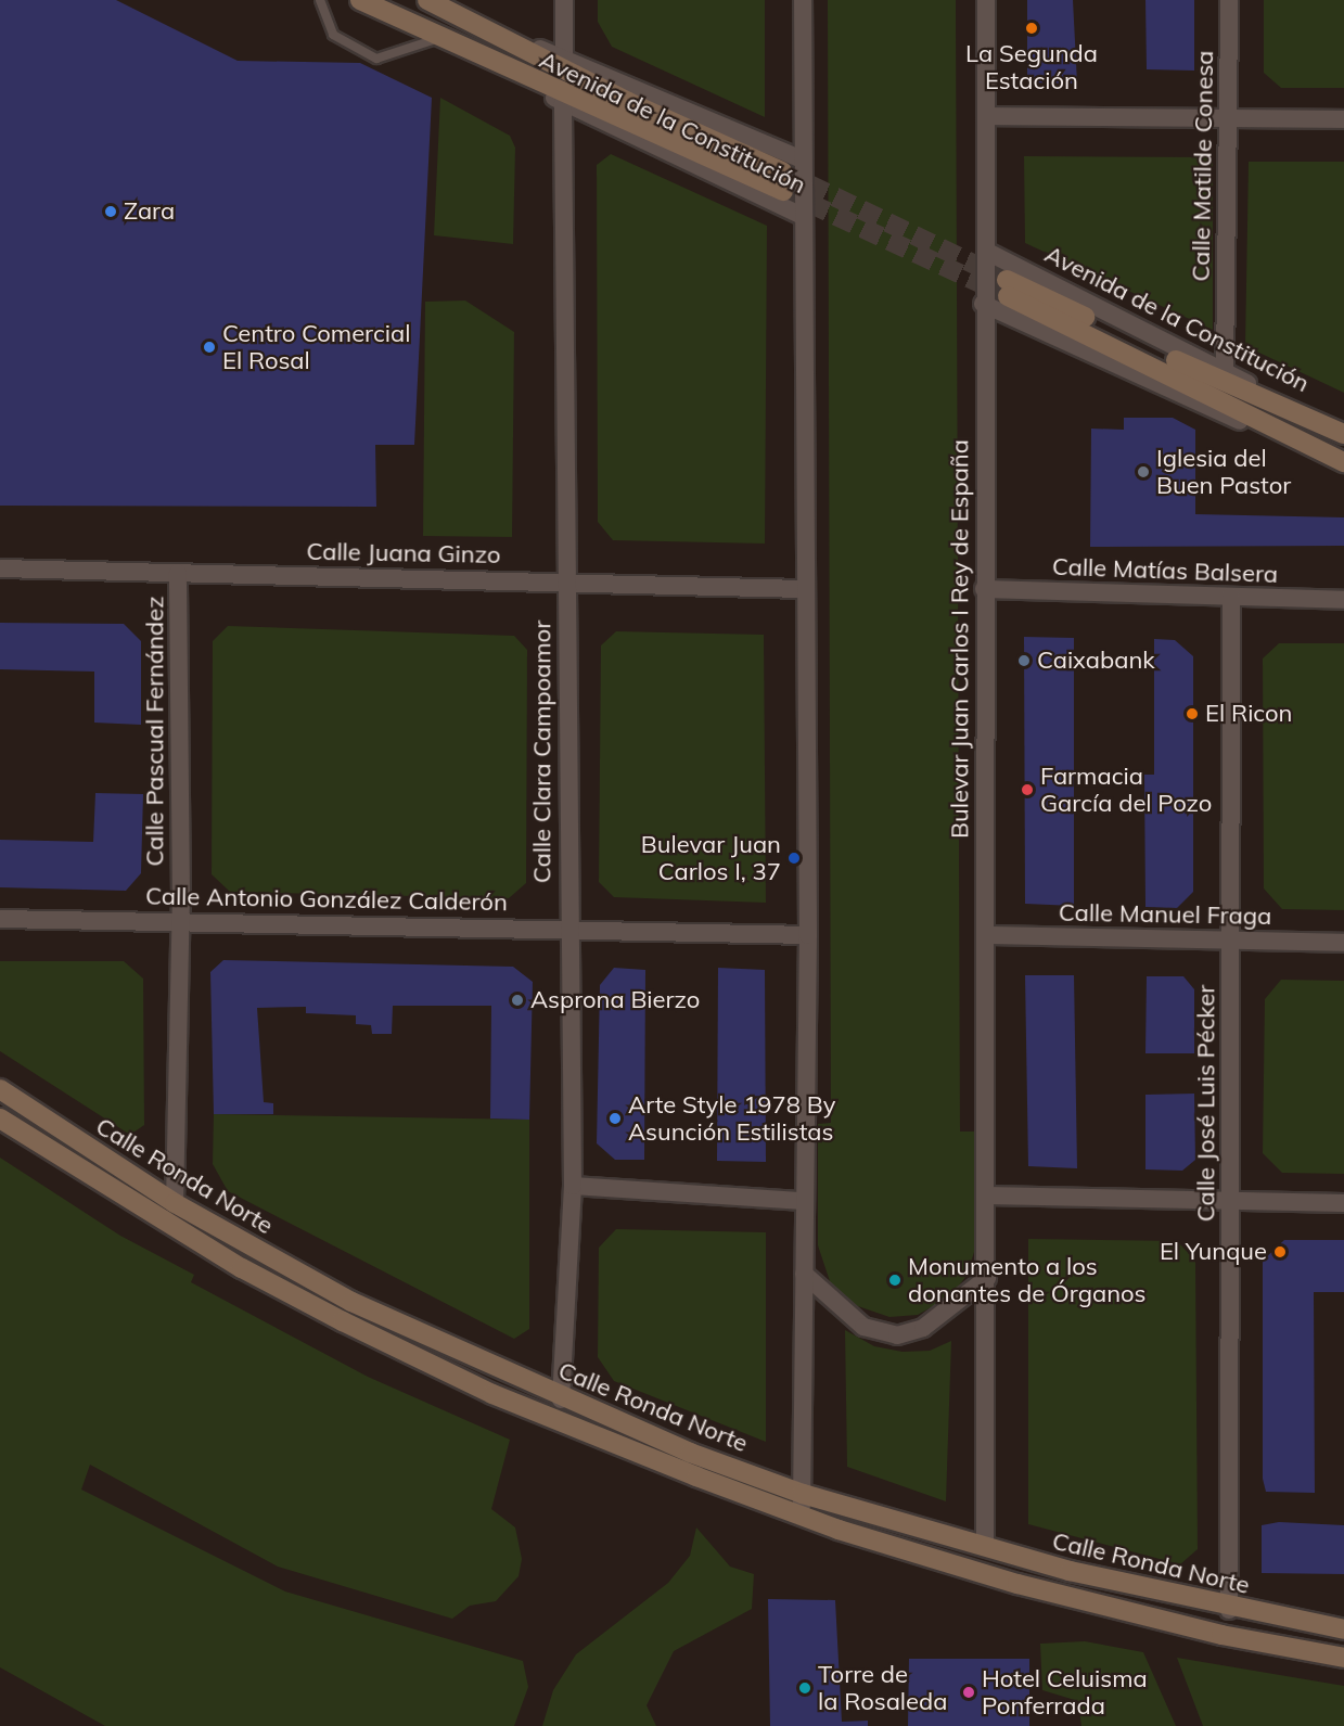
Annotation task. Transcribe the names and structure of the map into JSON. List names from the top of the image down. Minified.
{"streets":{"street":["Avenida de la Constitución","Calle Matilde Conesa","Calle Juana Ginzo","Calle Matías Balsera","Bulevar Juan Carlos I Rey de España","Calle Pascual Fernández","Calle Clara Campoamor","Calle Antonio González Calderón","Calle Manuel Fraga","Calle José Luis Pécker","Calle Ronda Norte"]},"crossings":[["Avenida de la Constitución","Calle Matilde Conesa"],["Avenida de la Constitución","Bulevar Juan Carlos I Rey de España"],["Avenida de la Constitución","Calle Clara Campoamor"],["Calle Juana Ginzo","Calle Pascual Fernández"],["Calle Juana Ginzo","Calle Clara Campoamor"],["Calle Matías Balsera","Bulevar Juan Carlos I Rey de España"],["Calle Matías Balsera","Calle José Luis Pécker"],["Bulevar Juan Carlos I Rey de España","Calle Manuel Fraga"],["Bulevar Juan Carlos I Rey de España","Calle Ronda Norte"],["Calle Pascual Fernández","Calle Antonio González Calderón"],["Calle Pascual Fernández","Calle Ronda Norte"],["Calle Clara Campoamor","Calle Antonio González Calderón"],["Calle Clara Campoamor","Calle Ronda Norte"],["Calle Manuel Fraga","Calle José Luis Pécker"],["Calle José Luis Pécker","Calle Ronda Norte"]],"places":["La Segunda Estación","Zara","Centro Comercial El Rosal","Iglesia del Buen Pastor","Caixabank","El Ricon","Farmacia García del Pozo","Bulevar Juan Carlos I, 37","Asprona Bierzo","Arte Style 1978 By Asunción Estilistas","El Yunque","Monumento a los donantes de Órganos","Torre de la Rosaleda","Hotel Celuisma Ponferrada"]}
